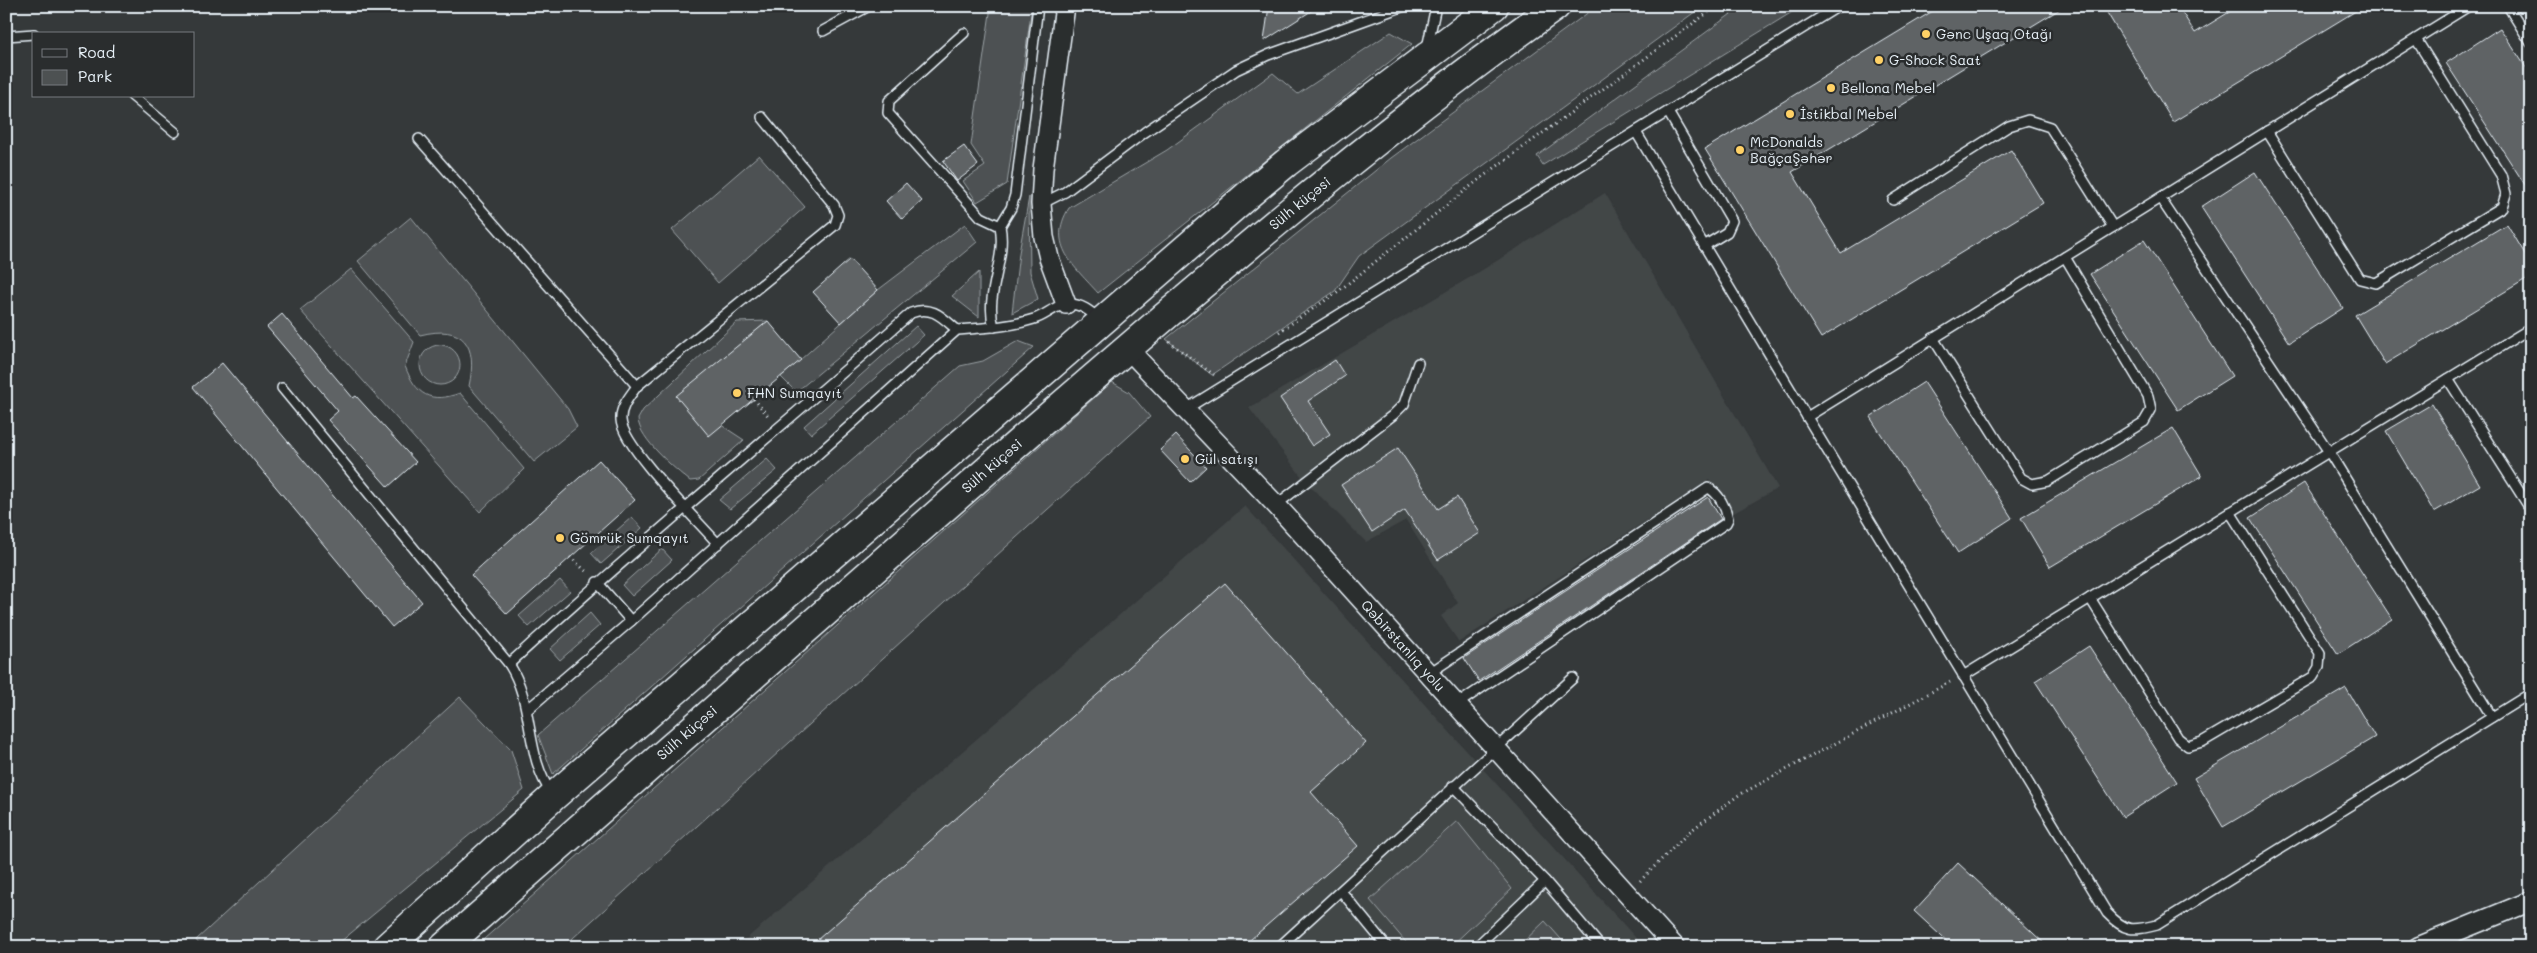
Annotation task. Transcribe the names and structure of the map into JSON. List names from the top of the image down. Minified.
{"streets":{"highway":["Sülh küçəsi"],"street":["Qəbirstanlıq yolu"]},"crossings":[["Sülh küçəsi","Qəbirstanlıq yolu"]],"places":["Gənc Uşaq Otağı","G-Shock Saat","Bellona Mebel","İstikbal Mebel","McDonalds BağçaŞəhər","FHN Sumqayıt","Gül satışı","Gömrük Sumqayıt"],"legend":["Road","Park"]}
